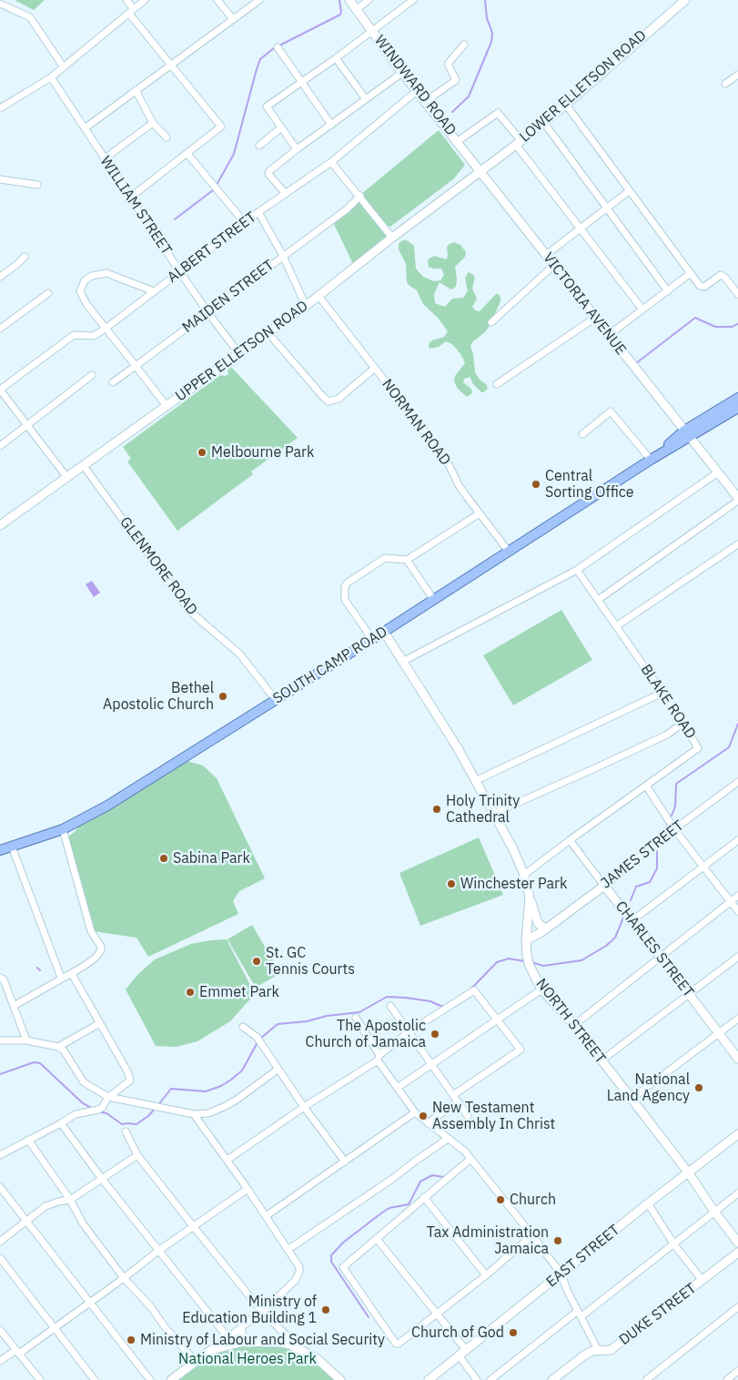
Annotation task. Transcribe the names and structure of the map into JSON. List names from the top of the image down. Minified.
{"streets":{"main road":["SOUTH CAMP ROAD"],"street":["WINDWARD ROAD","LOWER ELLETSON ROAD","WILLIAM STREET","ALBERT STREET","MAIDEN STREET","VICTORIA AVENUE","UPPER ELLETSON ROAD","NORMAN ROAD","GLENMORE ROAD","BLAKE ROAD","JAMES STREET","CHARLES STREET","NORTH STREET","EAST STREET","DUKE STREET"]},"crossings":[["WINDWARD ROAD","LOWER ELLETSON ROAD"],["WINDWARD ROAD","ALBERT STREET"],["WINDWARD ROAD","VICTORIA AVENUE"],["WINDWARD ROAD","UPPER ELLETSON ROAD"],["LOWER ELLETSON ROAD","VICTORIA AVENUE"],["LOWER ELLETSON ROAD","UPPER ELLETSON ROAD"],["WILLIAM STREET","ALBERT STREET"],["WILLIAM STREET","MAIDEN STREET"],["WILLIAM STREET","UPPER ELLETSON ROAD"],["VICTORIA AVENUE","UPPER ELLETSON ROAD"],["VICTORIA AVENUE","SOUTH CAMP ROAD"],["UPPER ELLETSON ROAD","NORMAN ROAD"],["UPPER ELLETSON ROAD","GLENMORE ROAD"],["NORMAN ROAD","SOUTH CAMP ROAD"],["GLENMORE ROAD","SOUTH CAMP ROAD"],["SOUTH CAMP ROAD","NORTH STREET"],["BLAKE ROAD","CHARLES STREET"],["BLAKE ROAD","NORTH STREET"],["JAMES STREET","CHARLES STREET"],["JAMES STREET","NORTH STREET"],["NORTH STREET","EAST STREET"]],"parks":["National Heroes Park"],"places":["Melbourne Park","Central Sorting Office","Bethel Apostolic Church","Holy Trinity Cathedral","Sabina Park","Winchester Park","St. GC Tennis Courts","Emmet Park","The Apostolic Church of Jamaica","National Land Agency","New Testament Assembly In Christ","Church","Tax Administration Jamaica","Ministry of Education Building 1","Church of God","Ministry of Labour and Social Security"]}
